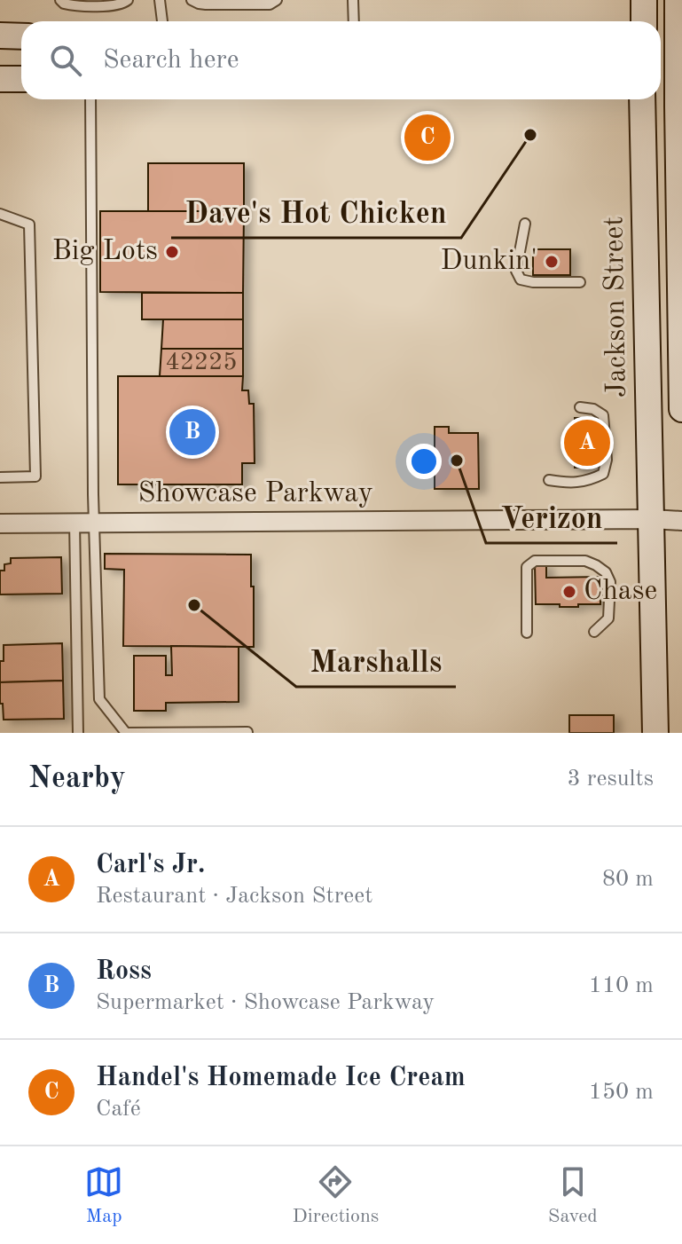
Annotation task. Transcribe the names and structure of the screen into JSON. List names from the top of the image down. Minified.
{"streets":{"main road":["Jackson Street"],"street":["Showcase Parkway"]},"crossings":[["Jackson Street","Showcase Parkway"]],"places":["Dave's Hot Chicken","Big Lots","Dunkin'","Verizon","Chase","Marshalls"],"house_numbers":["42225"],"page":{"search":"Search here","pins":["C","B","A"],"heading":["Nearby","3 results"],"list":[{"mark":"A","name":"Carl's Jr.","note":"Restaurant · Jackson Street","value":"80 m"},{"mark":"B","name":"Ross","note":"Supermarket · Showcase Parkway","value":"110 m"},{"mark":"C","name":"Handel's Homemade Ice Cream","note":"Café","value":"150 m"}],"nav":["Map","Directions","Saved"]}}
